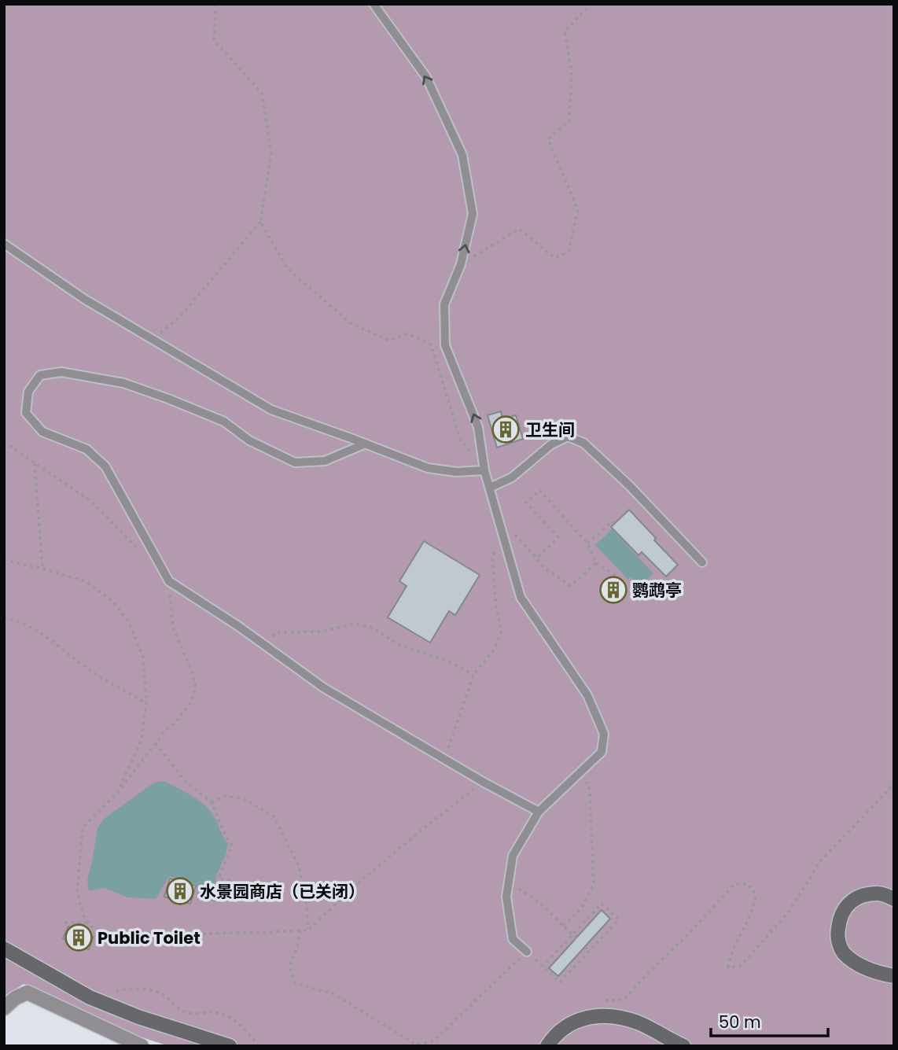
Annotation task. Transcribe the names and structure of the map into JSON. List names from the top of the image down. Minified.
{"places":{"building":["卫生间","鹦鹉亭","水景园商店（已关闭）","Public Toilet"]},"scale_bar":"50 m"}
